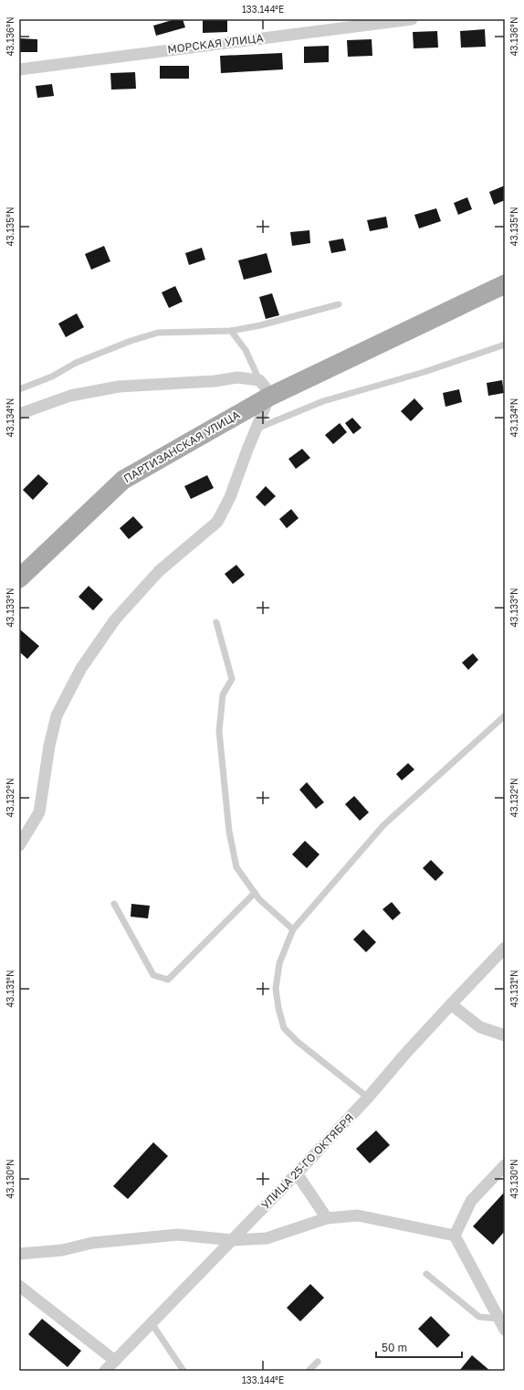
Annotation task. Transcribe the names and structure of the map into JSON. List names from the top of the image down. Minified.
{"streets":{"main road":["ПАРТИЗАНСКАЯ УЛИЦА"],"street":["МОРСКАЯ УЛИЦА","УЛИЦА 25-ГО ОКТЯБРЯ"]},"scale_bar":"50 m","coordinates":["133.144°E","43.136°N","43.135°N","43.134°N","43.133°N","43.132°N","43.131°N","43.130°N"]}
